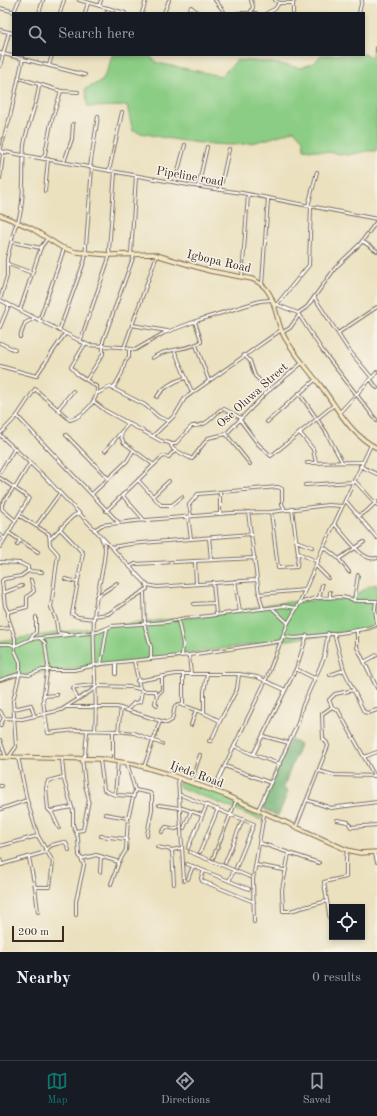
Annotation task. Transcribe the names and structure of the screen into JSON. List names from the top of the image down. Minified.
{"streets":{"street":["Pipeline road","Igbopa Road","Ose Oluwa Street","Ijede Road"]},"crossings":[["Igbopa Road","Ose Oluwa Street"]],"scale_bar":"200 m","page":{"search":"Search here","scale":"200 m","heading":["Nearby","0 results"],"nav":["Map","Directions","Saved"]}}
